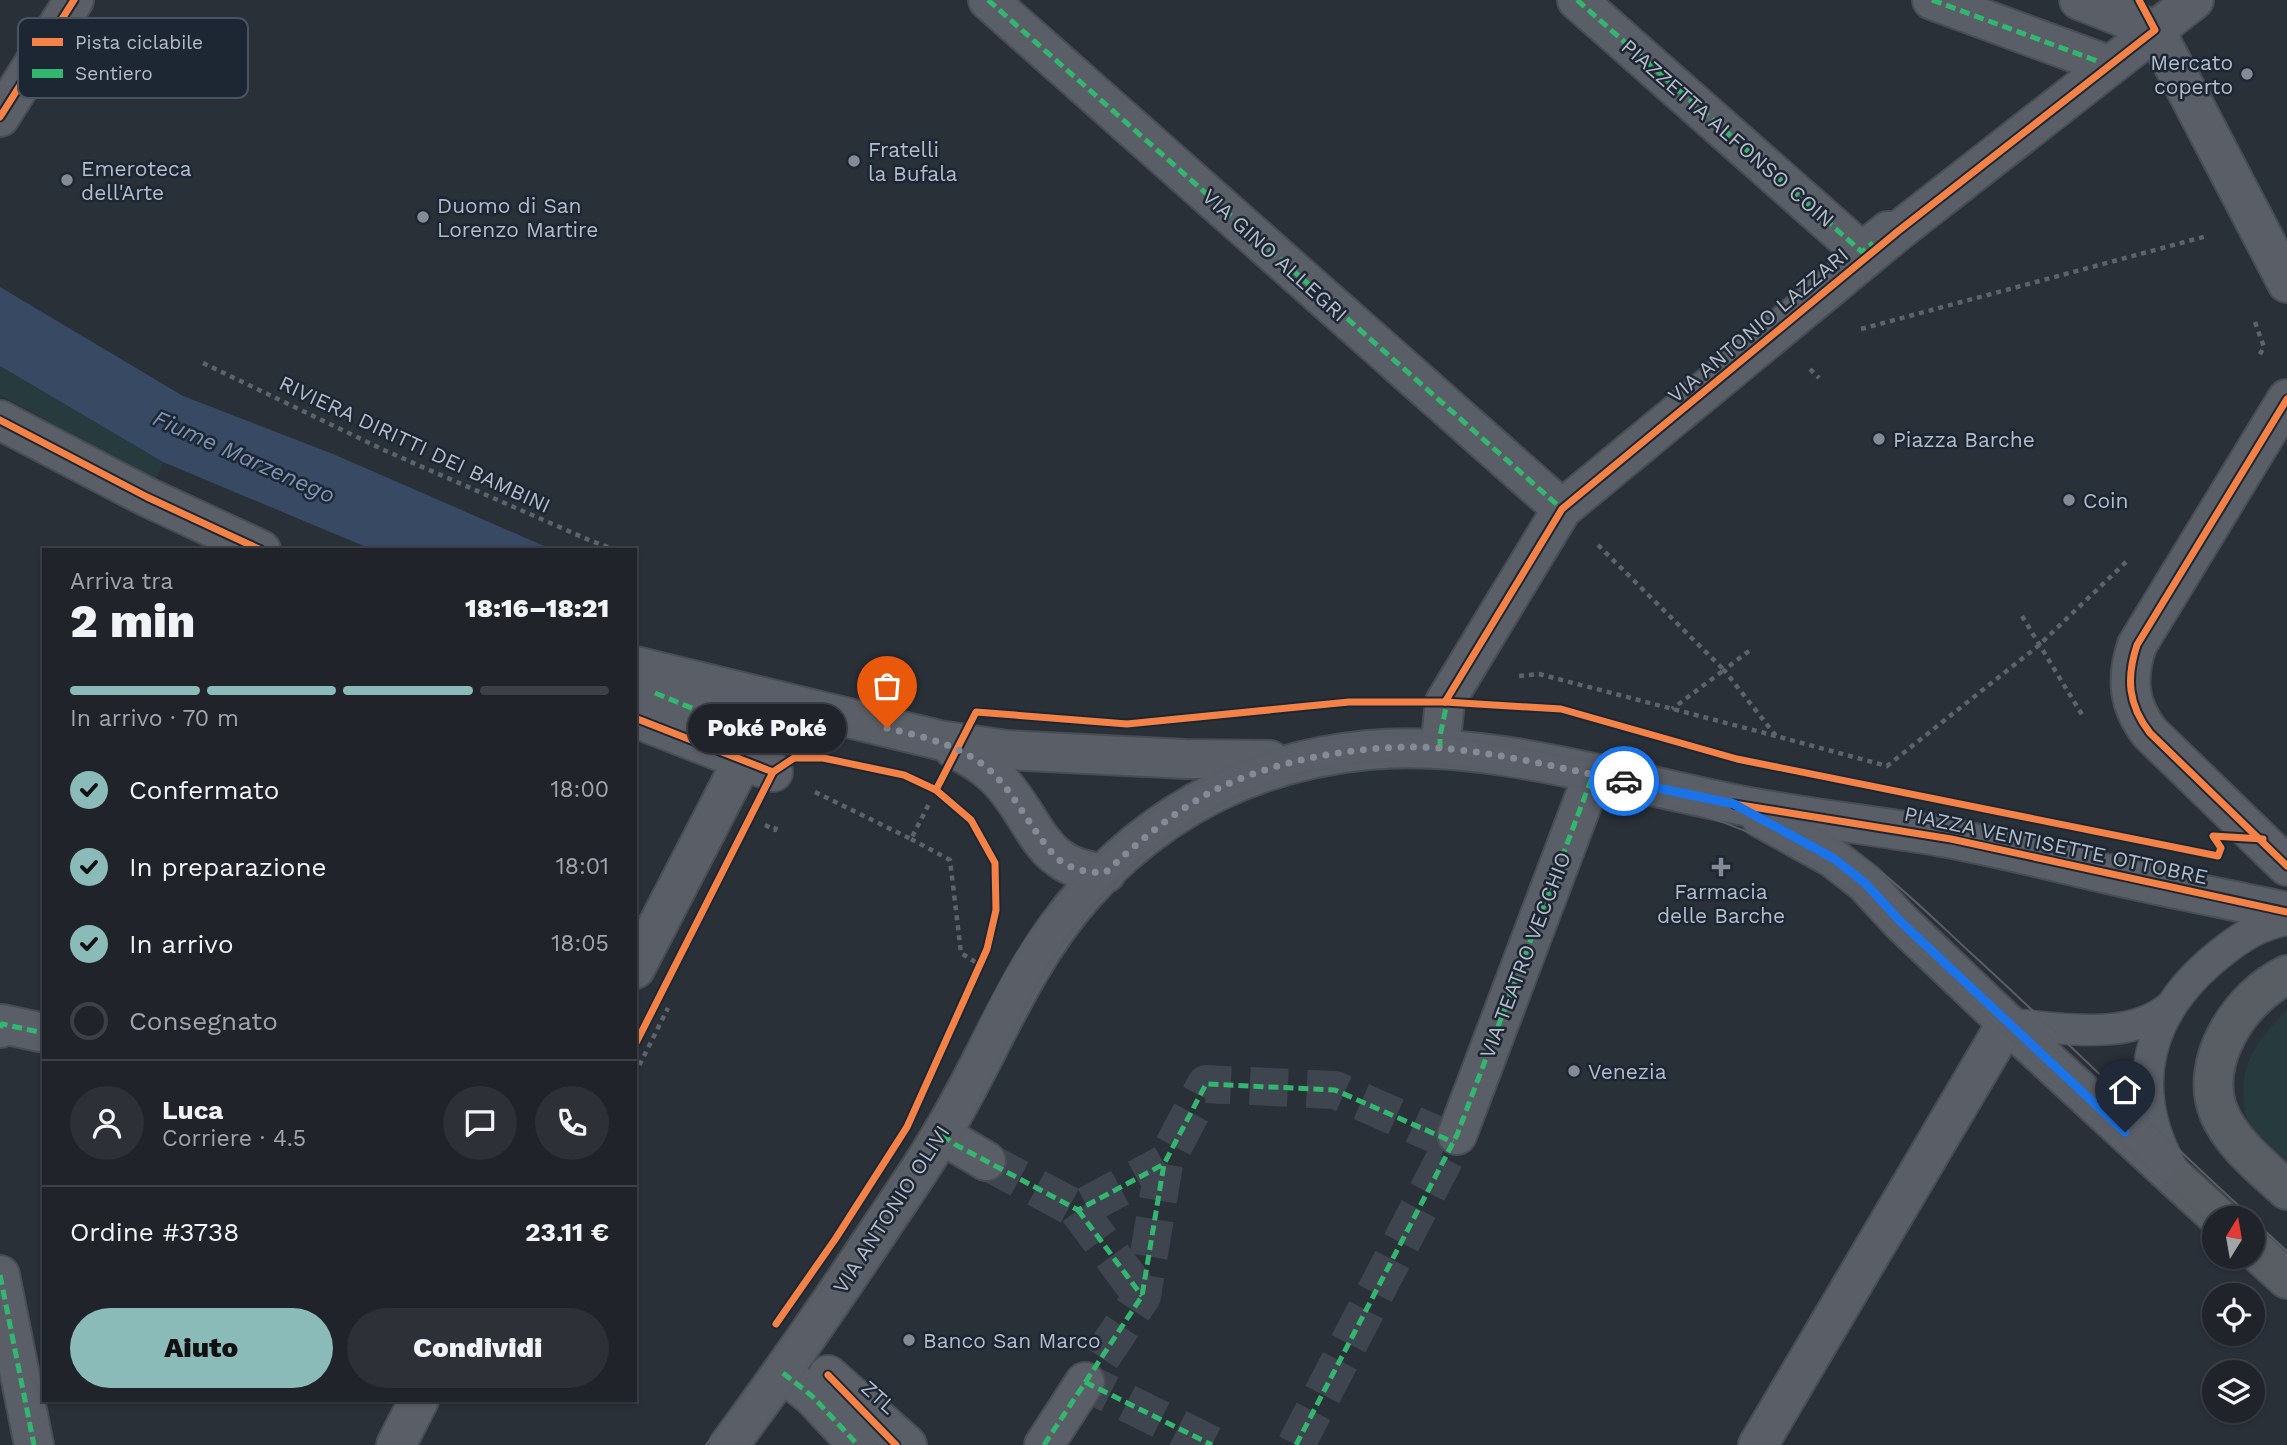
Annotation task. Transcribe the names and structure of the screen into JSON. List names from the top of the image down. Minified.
{"streets":{"street":["PIAZZETTA ALFONSO COIN","VIA GINO ALLEGRI","VIA ANTONIO LAZZARI","PIAZZA VENTISETTE OTTOBRE","VIA TEATRO VECCHIO","VIA ANTONIO OLIVI","ZTL"],"path":["RIVIERA DIRITTI DEI BAMBINI"]},"crossings":[["VIA GINO ALLEGRI","VIA ANTONIO LAZZARI"]],"water":["Fiume Marzenego"],"places":{"other":["Mercato coperto","Fratelli la Bufala","Emeroteca dell'Arte","Duomo di San Lorenzo Martire","Piazza Barche","Coin","Poké Poké","Venezia","Banco San Marco"],"health":["Farmacia delle Barche"]},"legend":["Pista ciclabile","Sentiero"],"north":"top","page":{"heading":["2 min","Arriva tra","18:16–18:21"],"panel":["Luca","Corriere · 4.5","Ordine #3738","23.11 €"],"bar":"In arrivo · 70 m","bubble":"Poké Poké","list":[["Confermato","18:00"],["In preparazione","18:01"],["In arrivo","18:05"],"Consegnato"],"buttons":["Aiuto","Condividi"]}}
